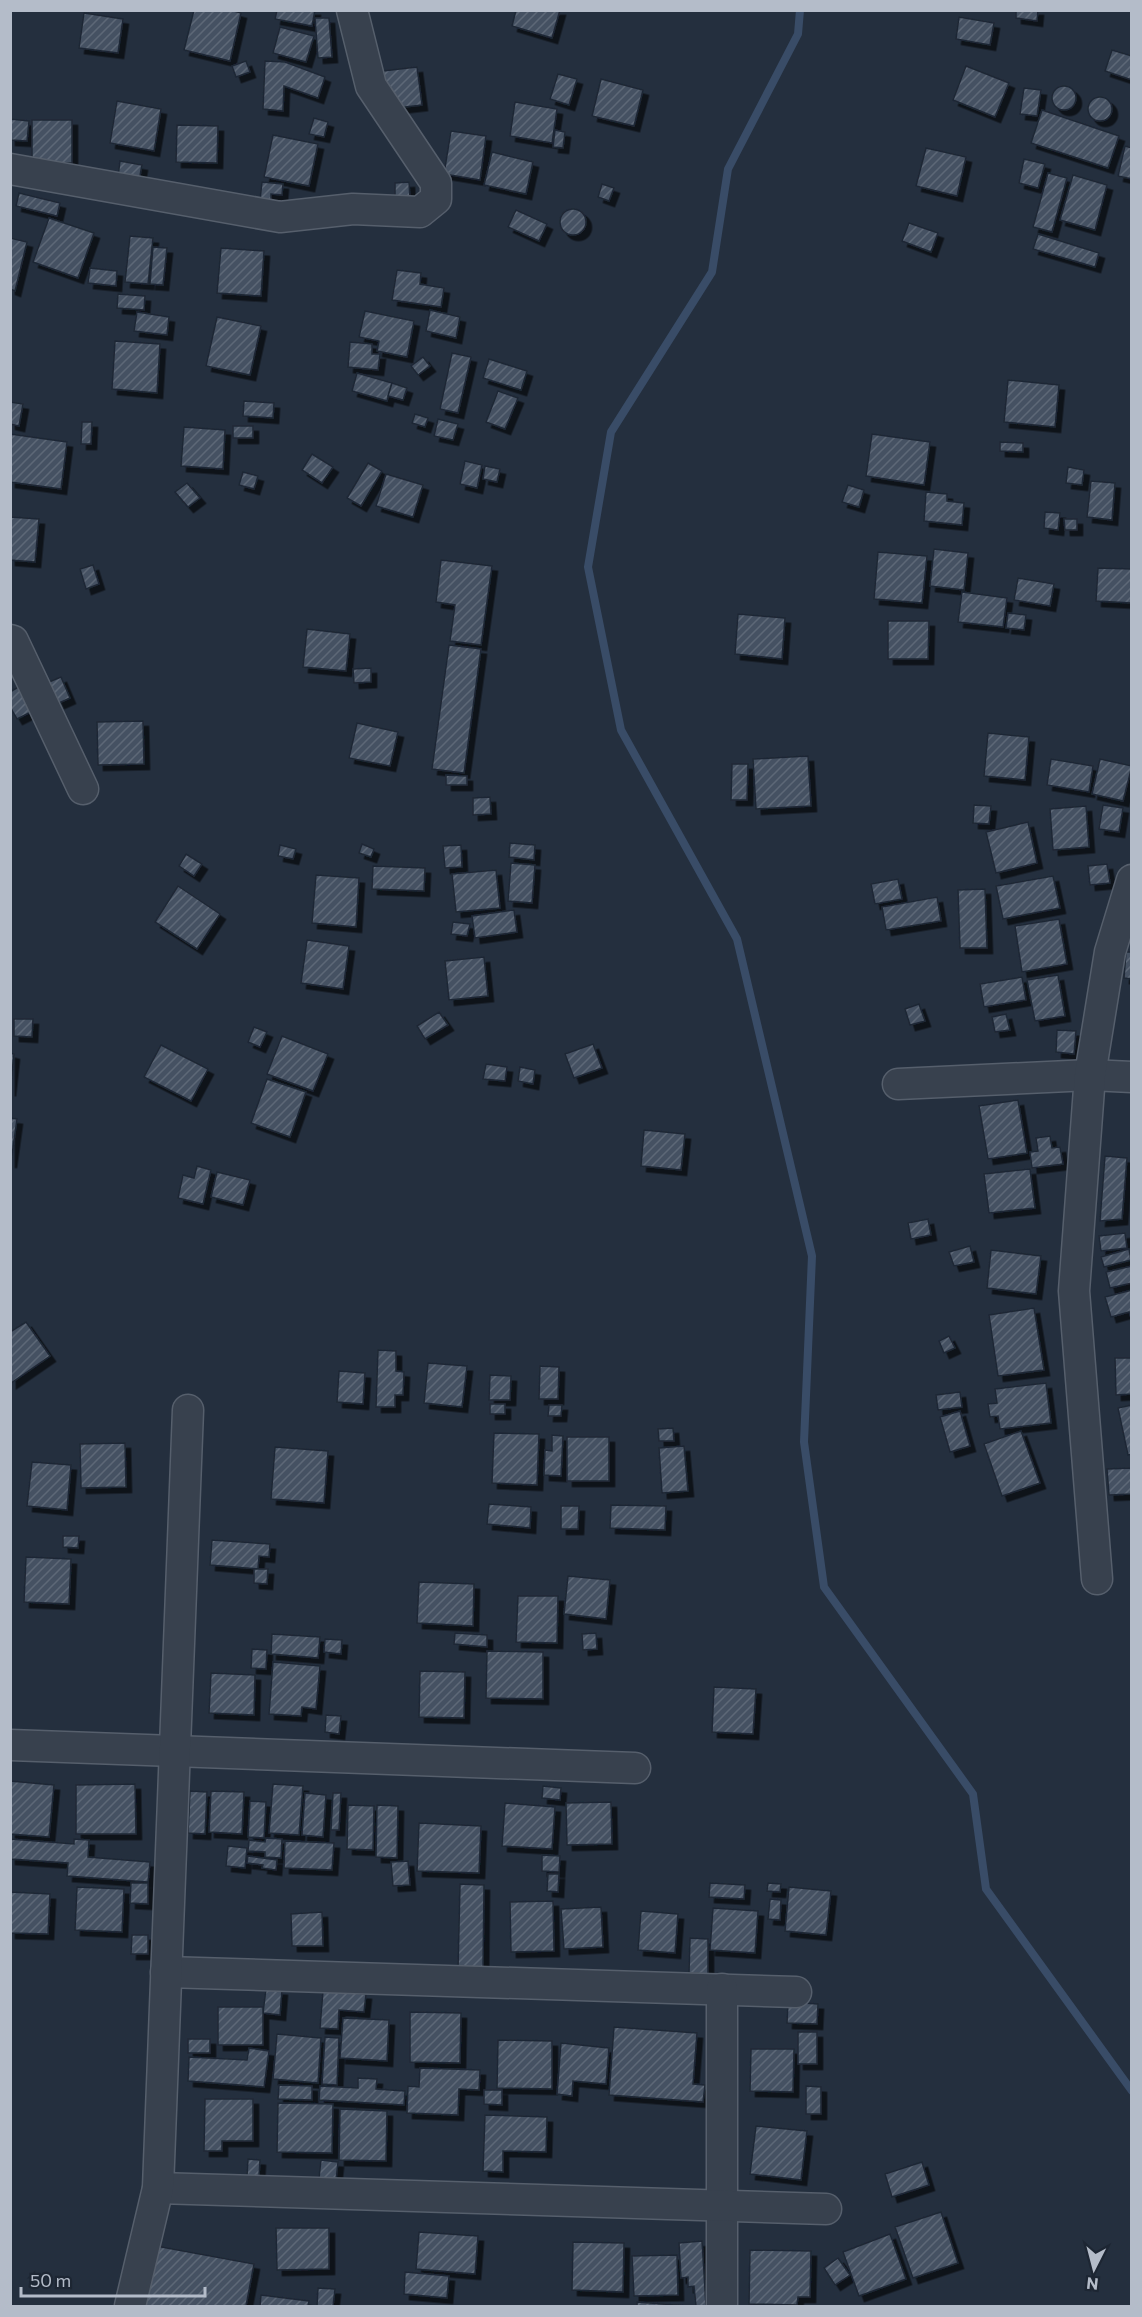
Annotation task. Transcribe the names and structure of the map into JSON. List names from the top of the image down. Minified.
{"scale_bar":"50 m","north":"bottom"}
